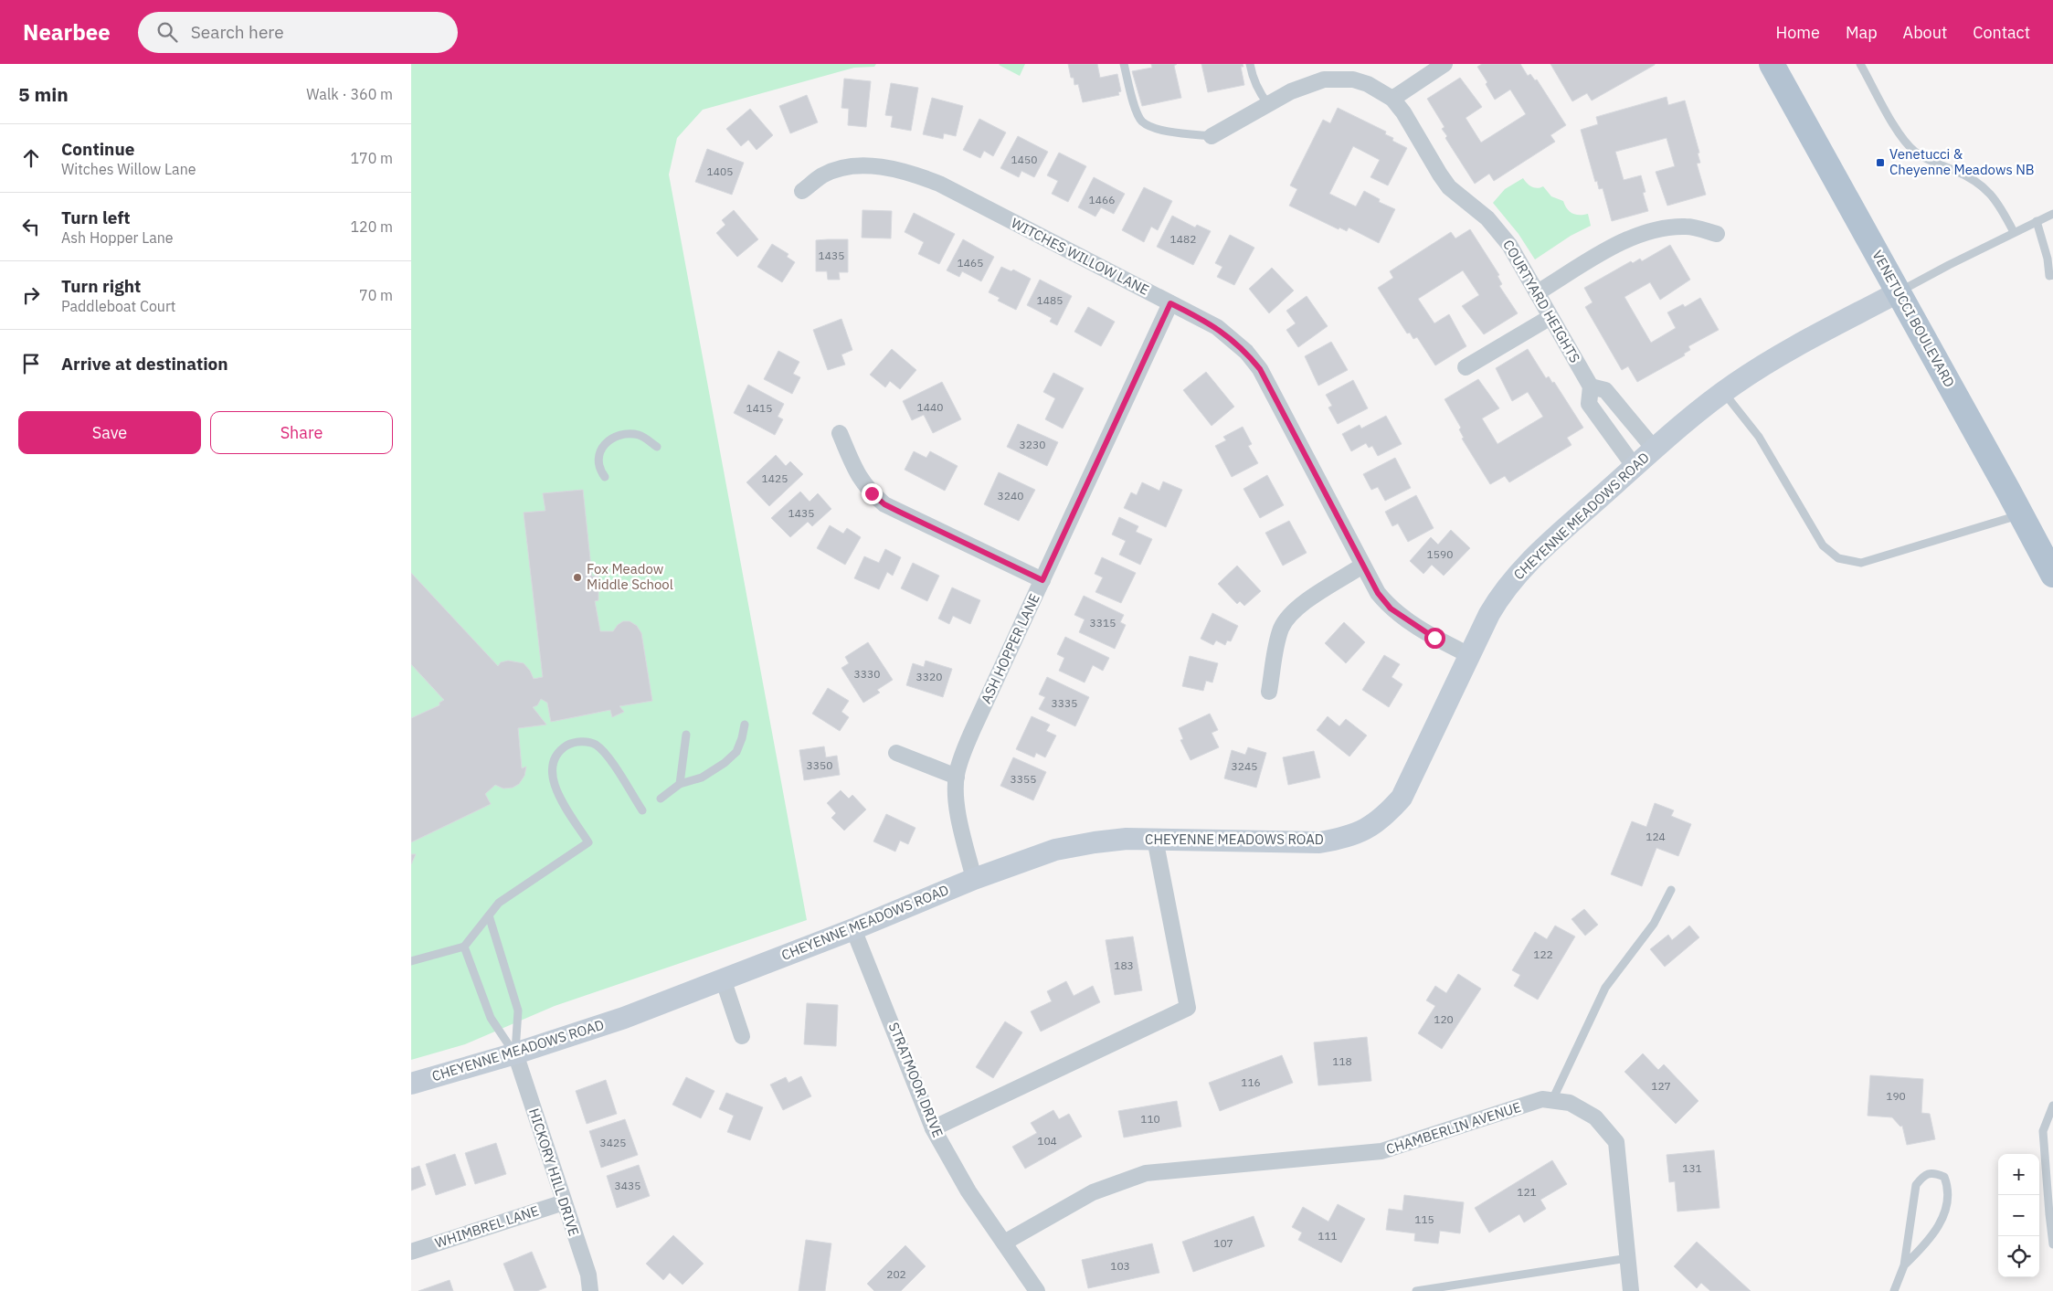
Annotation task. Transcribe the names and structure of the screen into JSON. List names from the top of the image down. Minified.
{"streets":{"main road":["VENETUCCI BOULEVARD","CHEYENNE MEADOWS ROAD"],"street":["WITCHES WILLOW LANE","COURTYARD HEIGHTS","ASH HOPPER LANE","STRATMOOR DRIVE","CHAMBERLIN AVENUE","HICKORY HILL DRIVE","WHIMBREL LANE"]},"crossings":[["WITCHES WILLOW LANE","CHEYENNE MEADOWS ROAD"],["WITCHES WILLOW LANE","ASH HOPPER LANE"],["COURTYARD HEIGHTS","CHEYENNE MEADOWS ROAD"],["VENETUCCI BOULEVARD","CHEYENNE MEADOWS ROAD"],["CHEYENNE MEADOWS ROAD","ASH HOPPER LANE"],["CHEYENNE MEADOWS ROAD","STRATMOOR DRIVE"],["CHEYENNE MEADOWS ROAD","HICKORY HILL DRIVE"],["STRATMOOR DRIVE","CHAMBERLIN AVENUE"],["HICKORY HILL DRIVE","WHIMBREL LANE"]],"places":{"transit":["Venetucci & Cheyenne Meadows NB"],"other":["Fox Meadow Middle School"]},"house_numbers":["1450","1405","1466","1482","1435","1465","1485","1440","1415","3230","1425","3240","1435","1590","3315","3330","3320","3335","3350","3245","3355","124","122","183","120","118","116","127","190","110","104","3425","131","3435","121","115","111","107","103","202"],"page":{"header":"Nearbee","search":"Search here","nav":["Home","Map","About","Contact"],"heading":["5 min","Walk · 360 m"],"list":[["Continue","Witches Willow Lane","170 m"],["Turn left","Ash Hopper Lane","120 m"],["Turn right","Paddleboat Court","70 m"],"Arrive at destination"],"buttons":["Save","Share"],"map_buttons":["+","−"]}}
